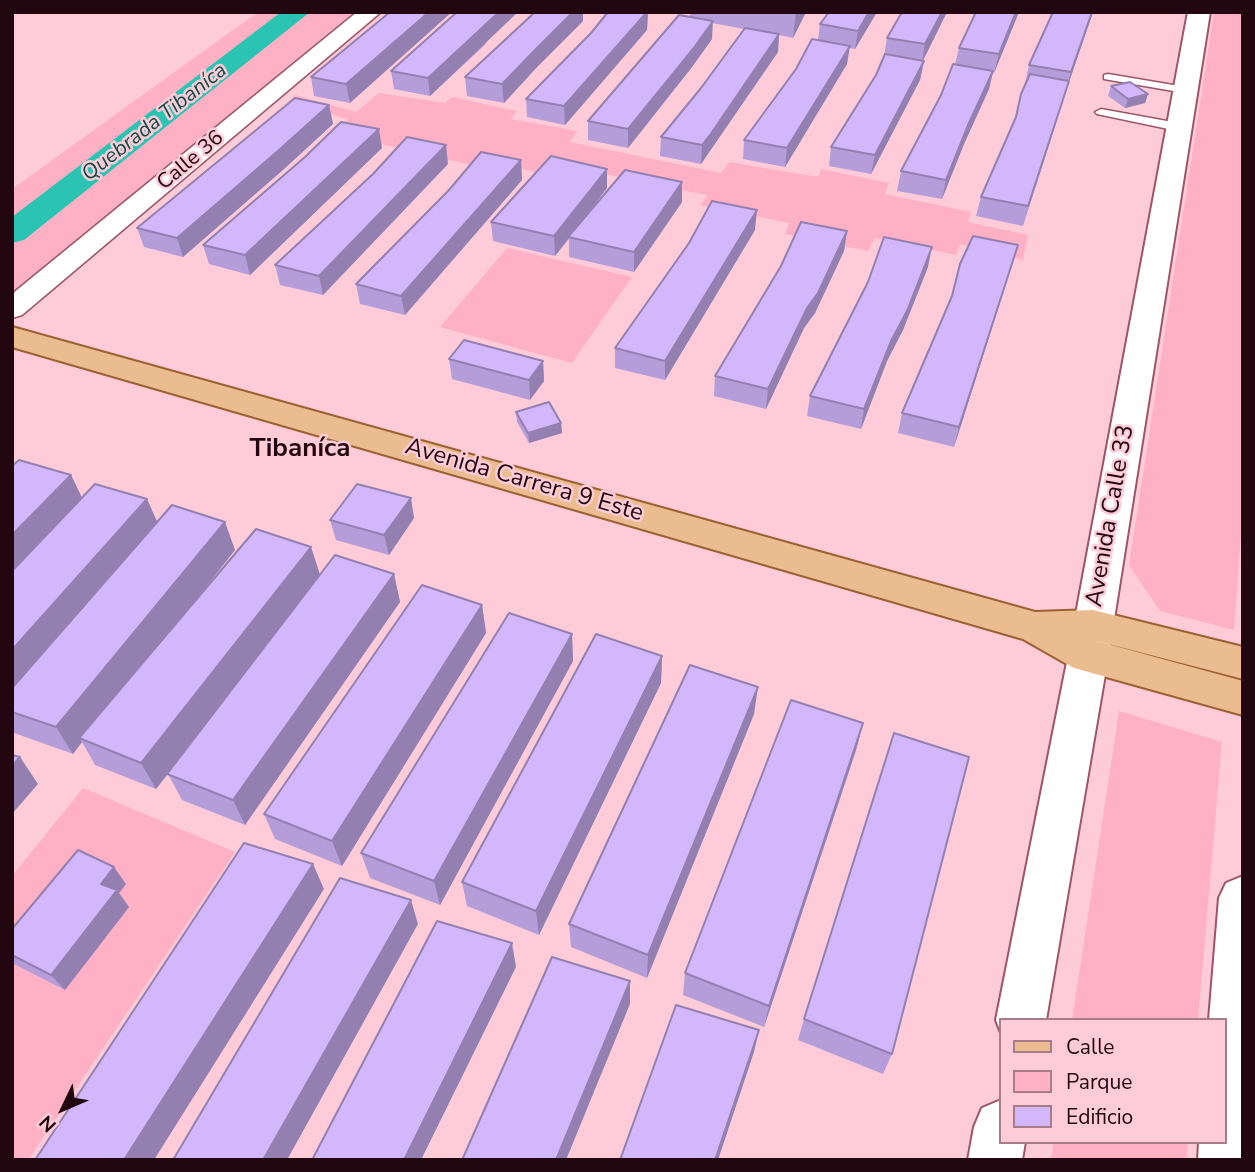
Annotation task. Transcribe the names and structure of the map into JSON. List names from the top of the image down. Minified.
{"streets":{"main road":["Avenida Carrera 9 Este"],"street":["Calle 36","Avenida Calle 33"]},"crossings":[["Avenida Carrera 9 Este","Avenida Calle 33"]],"districts":["Tibaníca"],"water":["Quebrada Tibaníca"],"legend":["Calle","Parque","Edificio"],"north":"bottom left"}
